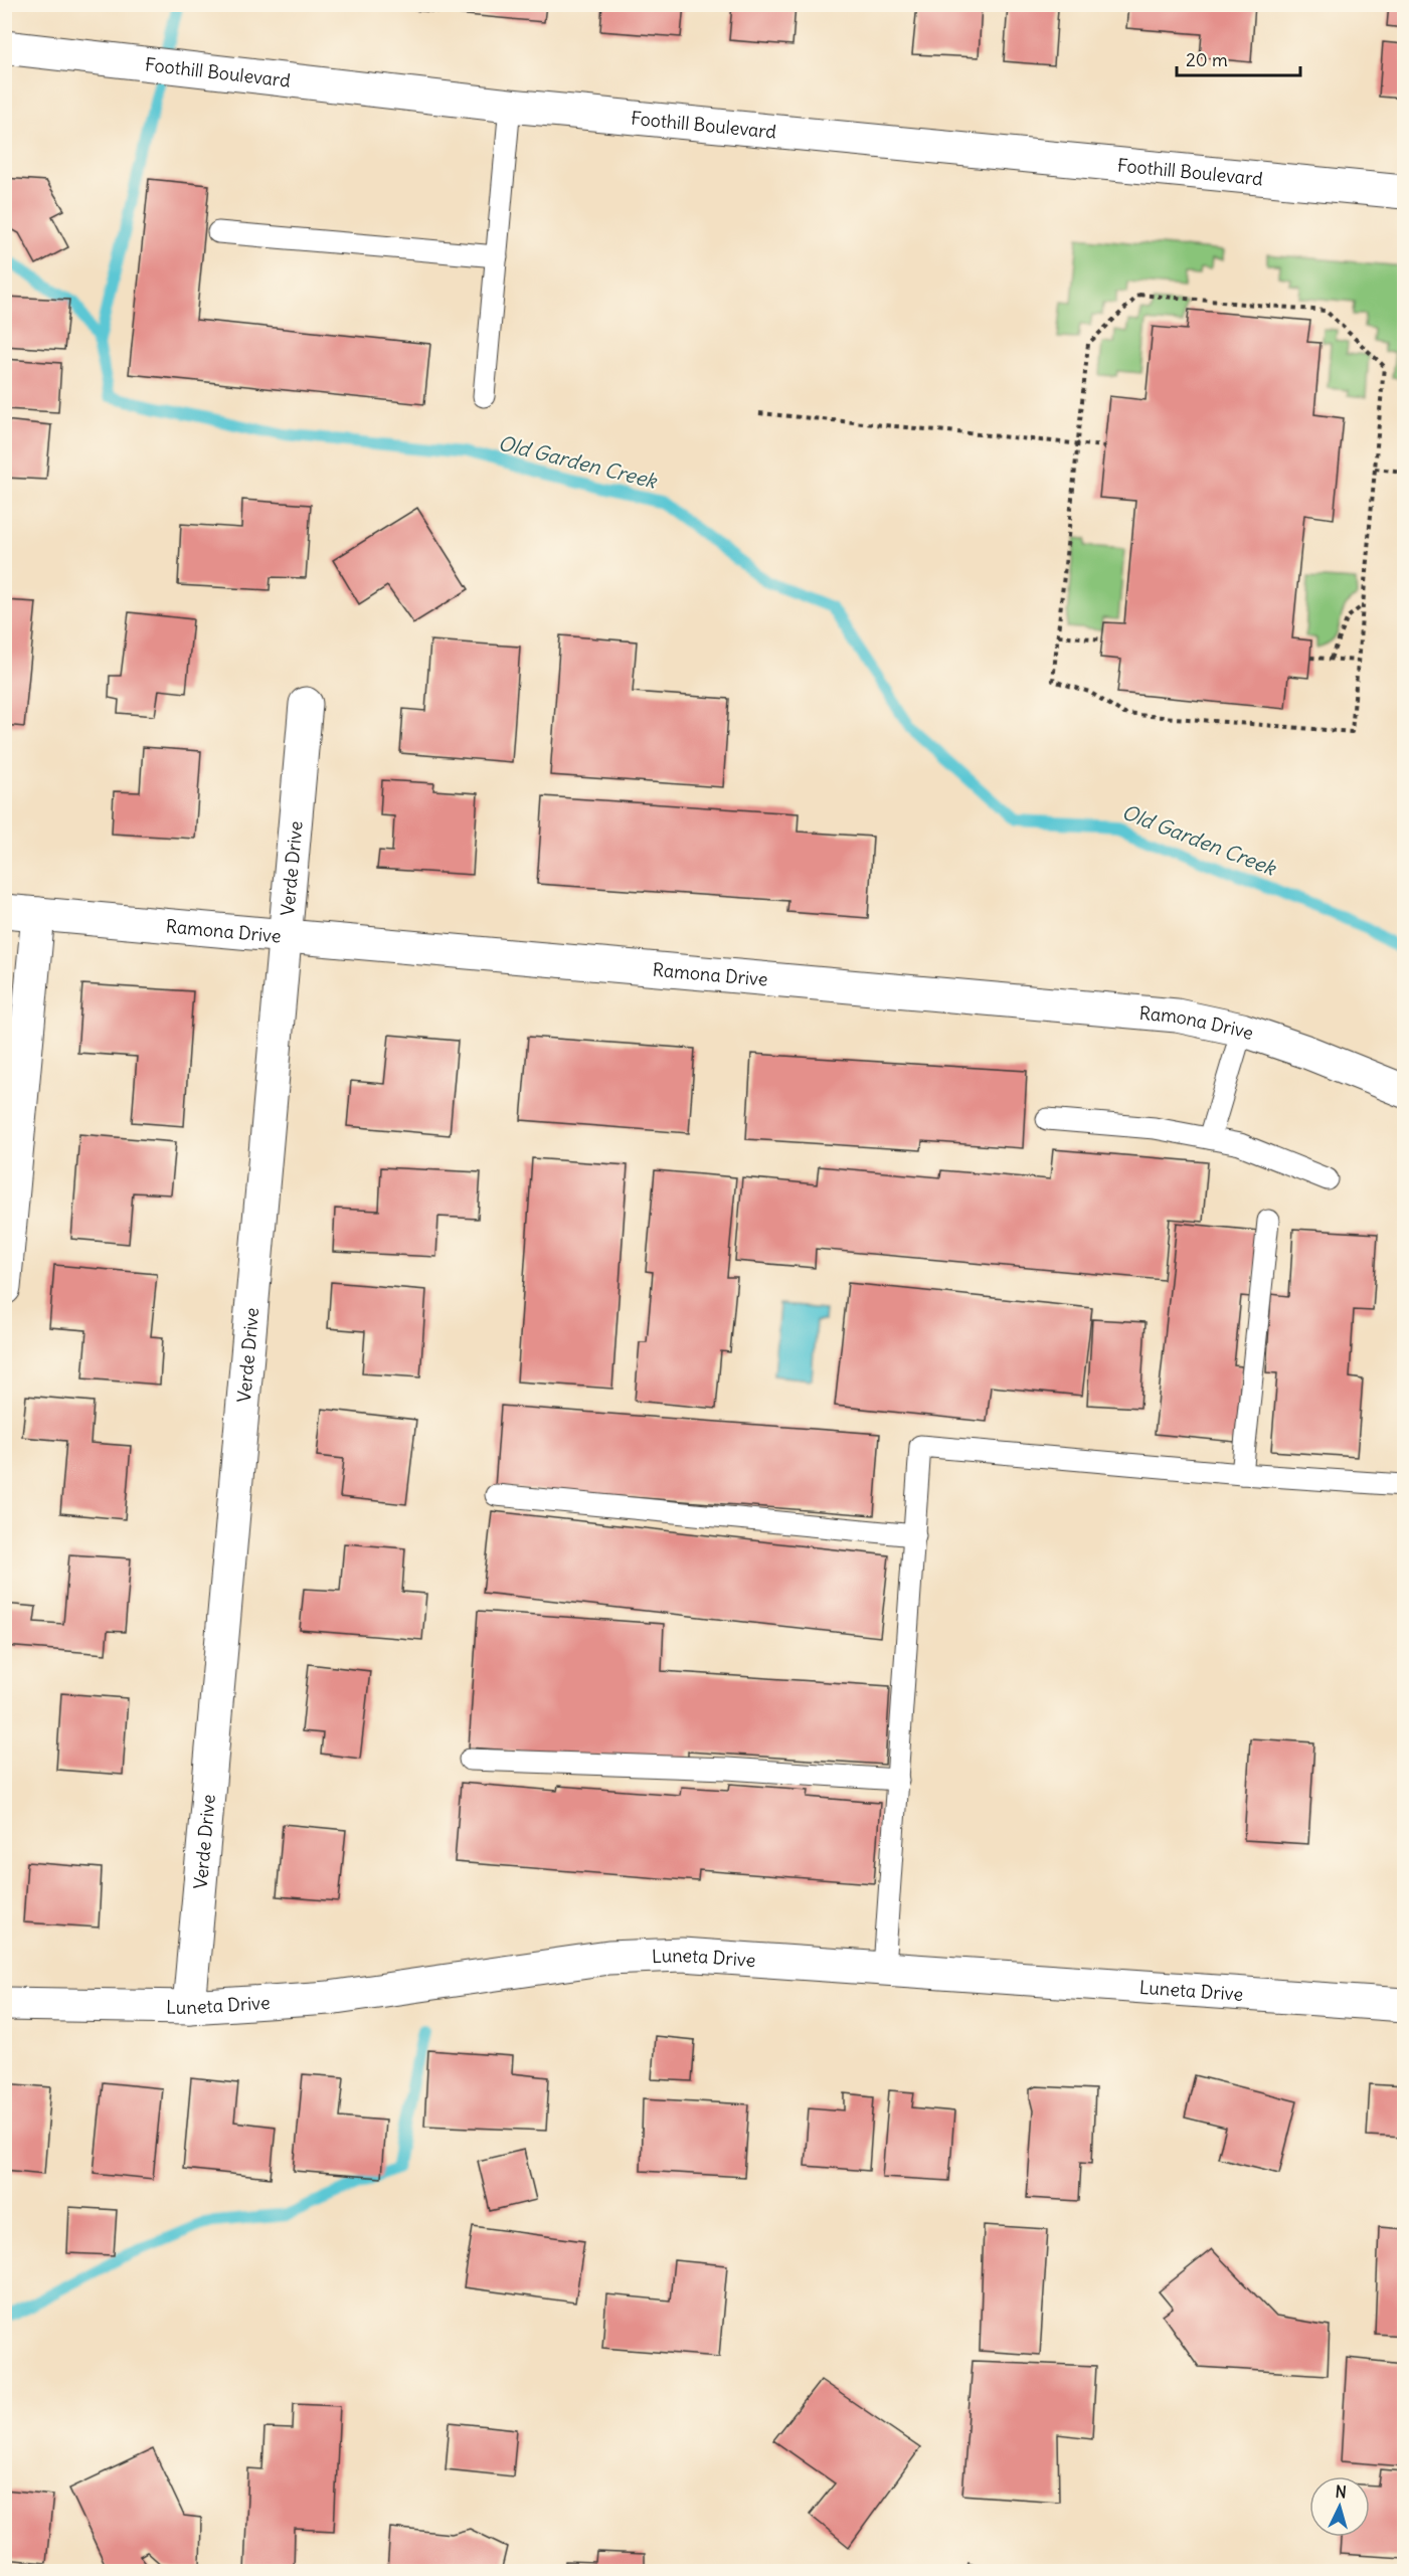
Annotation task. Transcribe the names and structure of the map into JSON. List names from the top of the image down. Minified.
{"streets":{"street":["Foothill Boulevard","Verde Drive","Ramona Drive","Luneta Drive"]},"crossings":[["Verde Drive","Ramona Drive"],["Verde Drive","Luneta Drive"]],"water":["Old Garden Creek"],"scale_bar":"20 m","north":"top"}
